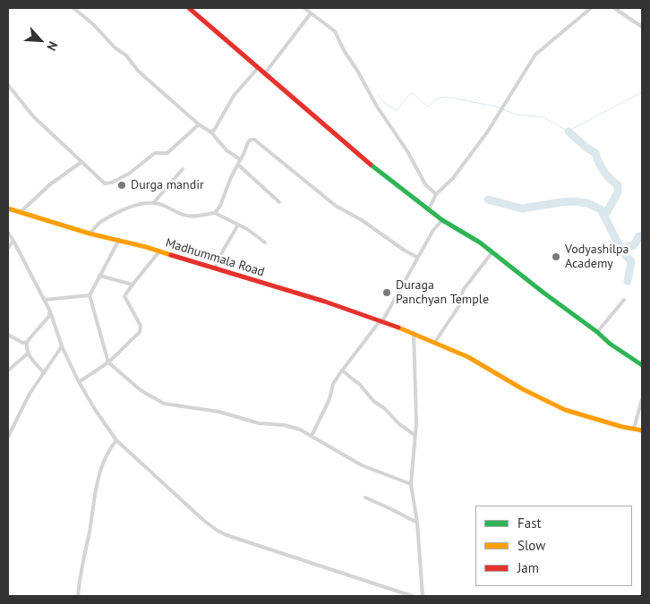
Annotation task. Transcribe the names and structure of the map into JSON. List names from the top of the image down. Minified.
{"streets":{"street":["Madhummala Road"]},"places":["Durga mandir","Vodyashilpa Academy","Duraga Panchyan Temple"],"legend":["Fast","Slow","Jam"],"north":"bottom right"}
